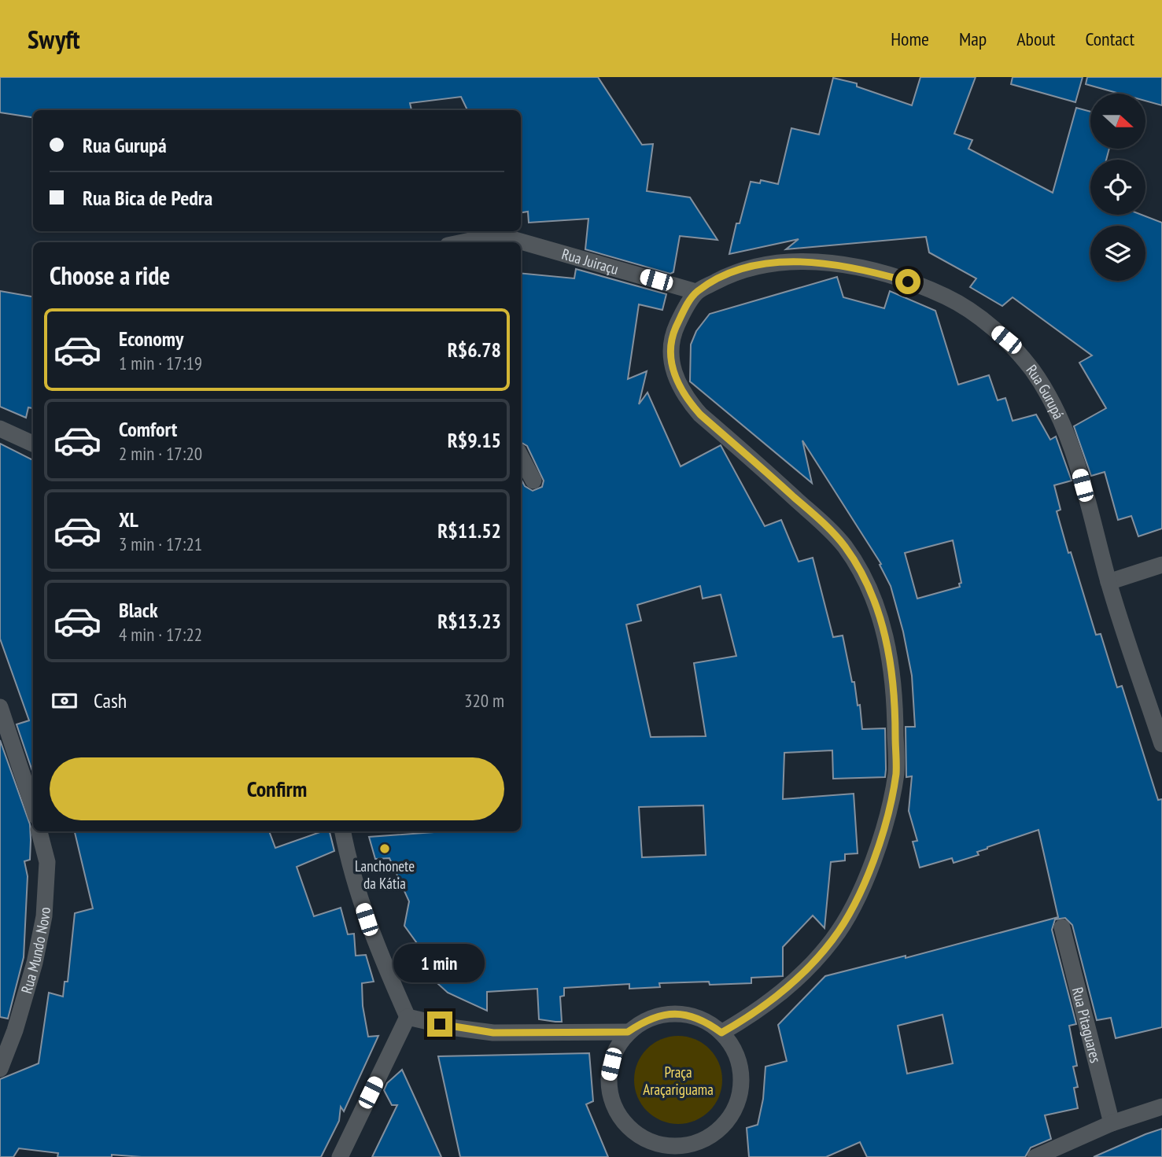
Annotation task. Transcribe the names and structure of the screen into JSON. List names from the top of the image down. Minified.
{"streets":{"street":["Rua Juiraçu","Rua Gurupá","Rua Mundo Novo","Rua Pitaguares"]},"crossings":[["Rua Juiraçu","Rua Gurupá"]],"parks":["Praça Araçariguama"],"places":["Lanchonete da Kátia"],"north":"right","page":{"header":"Swyft","nav":["Home","Map","About","Contact"],"banner":["Rua Gurupá","Rua Bica de Pedra"],"heading":"Choose a ride","list":[{"name":"Economy","note":"1 min · 17:19","value":"R$6.78"},{"name":"Comfort","note":"2 min · 17:20","value":"R$9.15"},{"name":"XL","note":"3 min · 17:21","value":"R$11.52"},{"name":"Black","note":"4 min · 17:22","value":"R$13.23"}],"pay":["Cash","320 m"],"buttons":"Confirm","bubble":"1 min"}}
